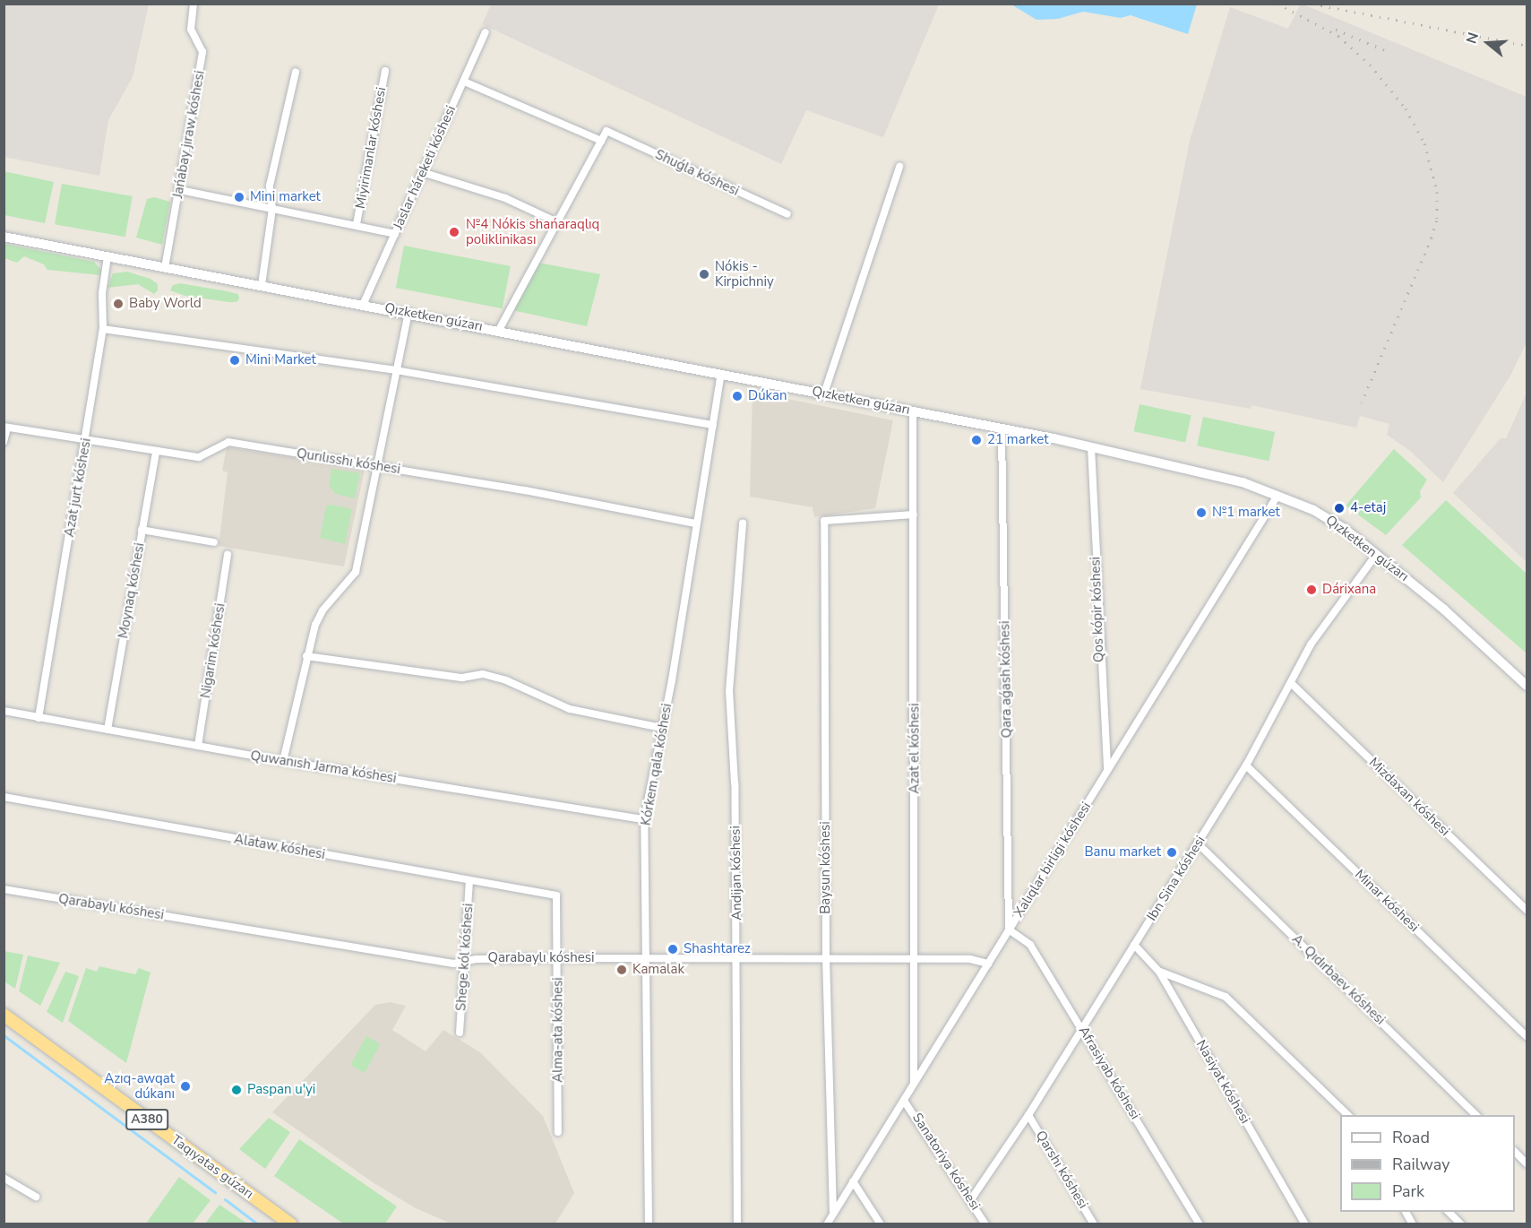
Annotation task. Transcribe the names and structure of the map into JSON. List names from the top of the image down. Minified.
{"streets":{"highway":["A380","Taqıyatas gúzarı"],"street":["Jańabay jıraw kóshesi","Miyirimanlar kóshesi","Jaslar háreketi kóshesi","Shuǵla kóshesi","Qızketken gúzarı","Qurılısshı kóshesi","Azat jurt kóshesi","Moynaq kóshesi","Qos kópir kóshesi","Nigarim kóshesi","Qara aǵash kóshesi","Azat el kóshesi","Kórkem qala kóshesi","Quwanısh Jarma kóshesi","Mizdaxan kóshesi","Alataw kóshesi","Xalıqlar birligi kóshesi","Baysun kóshesi","Andijan kóshesi","Ibn Sina kóshesi","Minar kóshesi","Qarabaylı kóshesi","Shege kól kóshesi","A. Qıdırbaev kóshesi","Alma-ata kóshesi","Afrasiyab kóshesi","Nasiyat kóshesi","Sanatoriya kóshesi","Qarshı kóshesi"]},"crossings":[["Jańabay jıraw kóshesi","Qızketken gúzarı"],["Jaslar háreketi kóshesi","Qızketken gúzarı"],["Qızketken gúzarı","Azat jurt kóshesi"],["Qızketken gúzarı","Qos kópir kóshesi"],["Qızketken gúzarı","Qara aǵash kóshesi"],["Qızketken gúzarı","Azat el kóshesi"],["Qızketken gúzarı","Kórkem qala kóshesi"],["Qızketken gúzarı","Xalıqlar birligi kóshesi"],["Qızketken gúzarı","Ibn Sina kóshesi"],["Qurılısshı kóshesi","Azat jurt kóshesi"],["Qurılısshı kóshesi","Moynaq kóshesi"],["Qurılısshı kóshesi","Kórkem qala kóshesi"],["Azat jurt kóshesi","Quwanısh Jarma kóshesi"],["Moynaq kóshesi","Quwanısh Jarma kóshesi"],["Qos kópir kóshesi","Xalıqlar birligi kóshesi"],["Nigarim kóshesi","Quwanısh Jarma kóshesi"],["Qara aǵash kóshesi","Xalıqlar birligi kóshesi"],["Qara aǵash kóshesi","Afrasiyab kóshesi"],["Azat el kóshesi","Xalıqlar birligi kóshesi"],["Azat el kóshesi","Baysun kóshesi"],["Azat el kóshesi","Qarabaylı kóshesi"],["Kórkem qala kóshesi","Quwanısh Jarma kóshesi"],["Kórkem qala kóshesi","Qarabaylı kóshesi"],["Mizdaxan kóshesi","Ibn Sina kóshesi"],["Alataw kóshesi","Shege kól kóshesi"],["Alataw kóshesi","Alma-ata kóshesi"],["Xalıqlar birligi kóshesi","Baysun kóshesi"],["Xalıqlar birligi kóshesi","Qarabaylı kóshesi"],["Xalıqlar birligi kóshesi","Afrasiyab kóshesi"],["Xalıqlar birligi kóshesi","Sanatoriya kóshesi"],["Baysun kóshesi","Qarabaylı kóshesi"],["Andijan kóshesi","Qarabaylı kóshesi"],["Ibn Sina kóshesi","Minar kóshesi"],["Ibn Sina kóshesi","A. Qıdırbaev kóshesi"],["Ibn Sina kóshesi","Afrasiyab kóshesi"],["Ibn Sina kóshesi","Nasiyat kóshesi"],["Ibn Sina kóshesi","Sanatoriya kóshesi"],["Ibn Sina kóshesi","Qarshı kóshesi"],["Qarabaylı kóshesi","Shege kól kóshesi"],["Qarabaylı kóshesi","Alma-ata kóshesi"]],"places":["Mini market","№4 Nókis shańaraqlıq poliklinikası","Nókis - Kirpichniy","Baby World","Mini Market","Dúkan","21 market","4-etaj","№1 market","Dárixana","Banu market","Shashtarez","Kamalak","Azıq-awqat dúkanı","Paspan u'yi"],"legend":["Road","Railway","Park"],"north":"left"}
